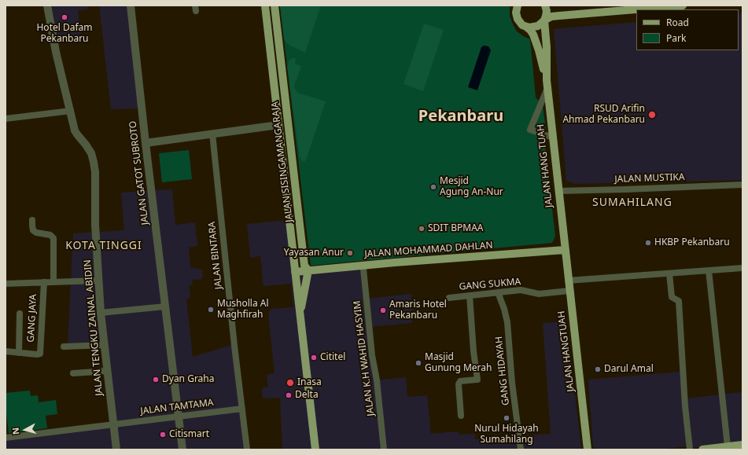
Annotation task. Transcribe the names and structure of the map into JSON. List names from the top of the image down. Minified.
{"streets":{"main road":["JALAN SISINGAMANGARAJA","JALAN HANG TUAH","JALAN MOHAMMAD DAHLAN","JALAN HANGTUAH"],"street":["JALAN GATOT SUBROTO","JALAN MUSTIKA","JALAN BINTARA","GANG SUKMA","GANG JAYA","JALAN TENGKU ZAINAL ABIDIN","JALAN K.H WAHID HASYIM","GANG HIDAYAH","JALAN TAMTAMA"]},"crossings":[["JALAN SISINGAMANGARAJA","JALAN MOHAMMAD DAHLAN"],["JALAN HANG TUAH","JALAN MUSTIKA"],["JALAN HANG TUAH","JALAN MOHAMMAD DAHLAN"],["JALAN HANG TUAH","JALAN HANGTUAH"],["JALAN GATOT SUBROTO","JALAN TAMTAMA"],["JALAN MOHAMMAD DAHLAN","JALAN HANGTUAH"],["JALAN MOHAMMAD DAHLAN","JALAN K.H WAHID HASYIM"],["JALAN BINTARA","JALAN TAMTAMA"],["GANG SUKMA","JALAN HANGTUAH"],["GANG SUKMA","GANG HIDAYAH"],["GANG JAYA","JALAN TENGKU ZAINAL ABIDIN"],["JALAN TENGKU ZAINAL ABIDIN","JALAN TAMTAMA"]],"districts":["Pekanbaru","SUMAHILANG","KOTA TINGGI"],"places":["Hotel Dafam Pekanbaru","RSUD Arifin Ahmad Pekanbaru","Mesjid Agung An-Nur","SDIT BPMAA","HKBP Pekanbaru","Yayasan Anur","Musholla Al Maghfirah","Amaris Hotel Pekanbaru","Cititel","Masjid Gunung Merah","Darul Amal","Dyan Graha","Inasa","Delta","Nurul Hidayah Sumahilang","Citismart"],"legend":["Road","Park"],"north":"left"}
